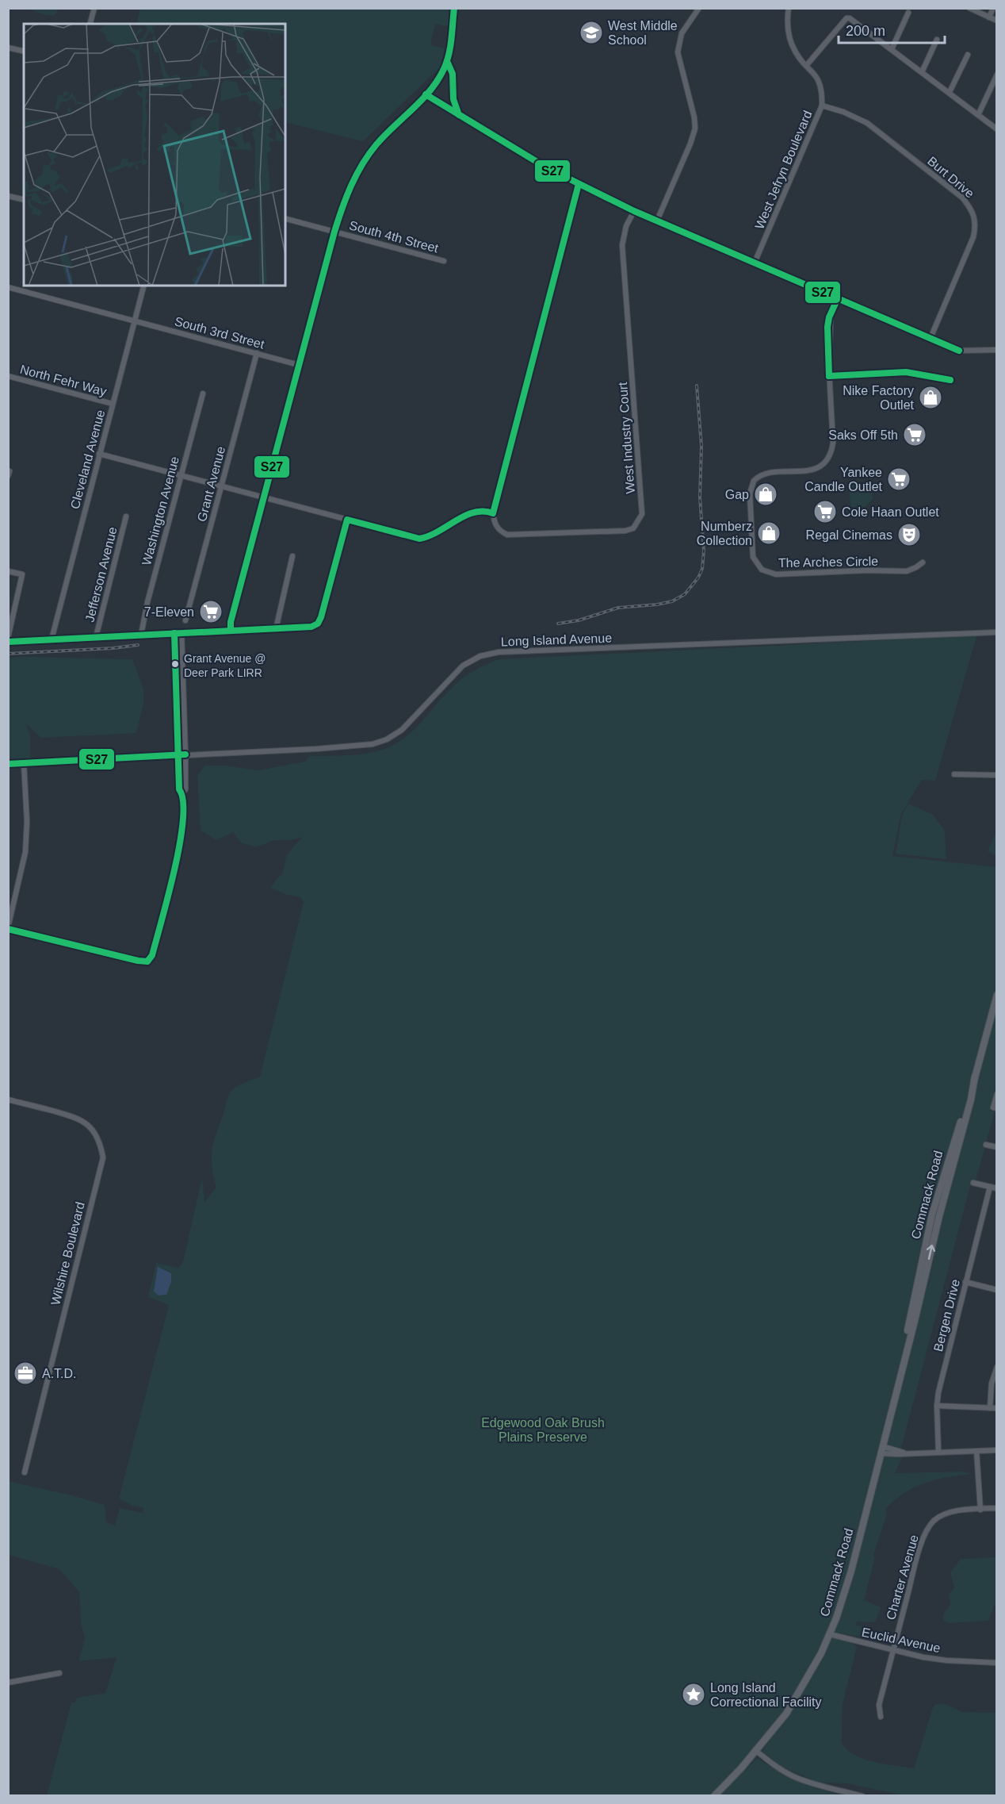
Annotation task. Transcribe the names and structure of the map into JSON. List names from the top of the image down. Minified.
{"streets":{"main road":["Commack Road"],"street":["West Jefryn Boulevard","Burt Drive","South 4th Street","South 3rd Street","North Fehr Way","West Industry Court","Cleveland Avenue","Grant Avenue","Washington Avenue","The Arches Circle","Jefferson Avenue","Long Island Avenue","Wilshire Boulevard","Bergen Drive","Charter Avenue","Euclid Avenue"]},"crossings":[["West Jefryn Boulevard","Burt Drive"],["South 3rd Street","Cleveland Avenue"],["South 3rd Street","Grant Avenue"],["North Fehr Way","Cleveland Avenue"],["Commack Road","Euclid Avenue"],["Charter Avenue","Euclid Avenue"]],"parks":["Edgewood Oak Brush Plains Preserve"],"places":{"school or university":["West Middle School"],"shop":["Nike Factory Outlet","Gap","Numberz Collection"],"supermarket":["Saks Off 5th","Yankee Candle Outlet","Cole Haan Outlet","7-Eleven"],"theatre":["Regal Cinemas"],"other":["Grant Avenue @ Deer Park LIRR"],"office":["A.T.D."],"place":["Long Island Correctional Facility"]},"lines":["transit line S27"],"scale_bar":"200 m"}
